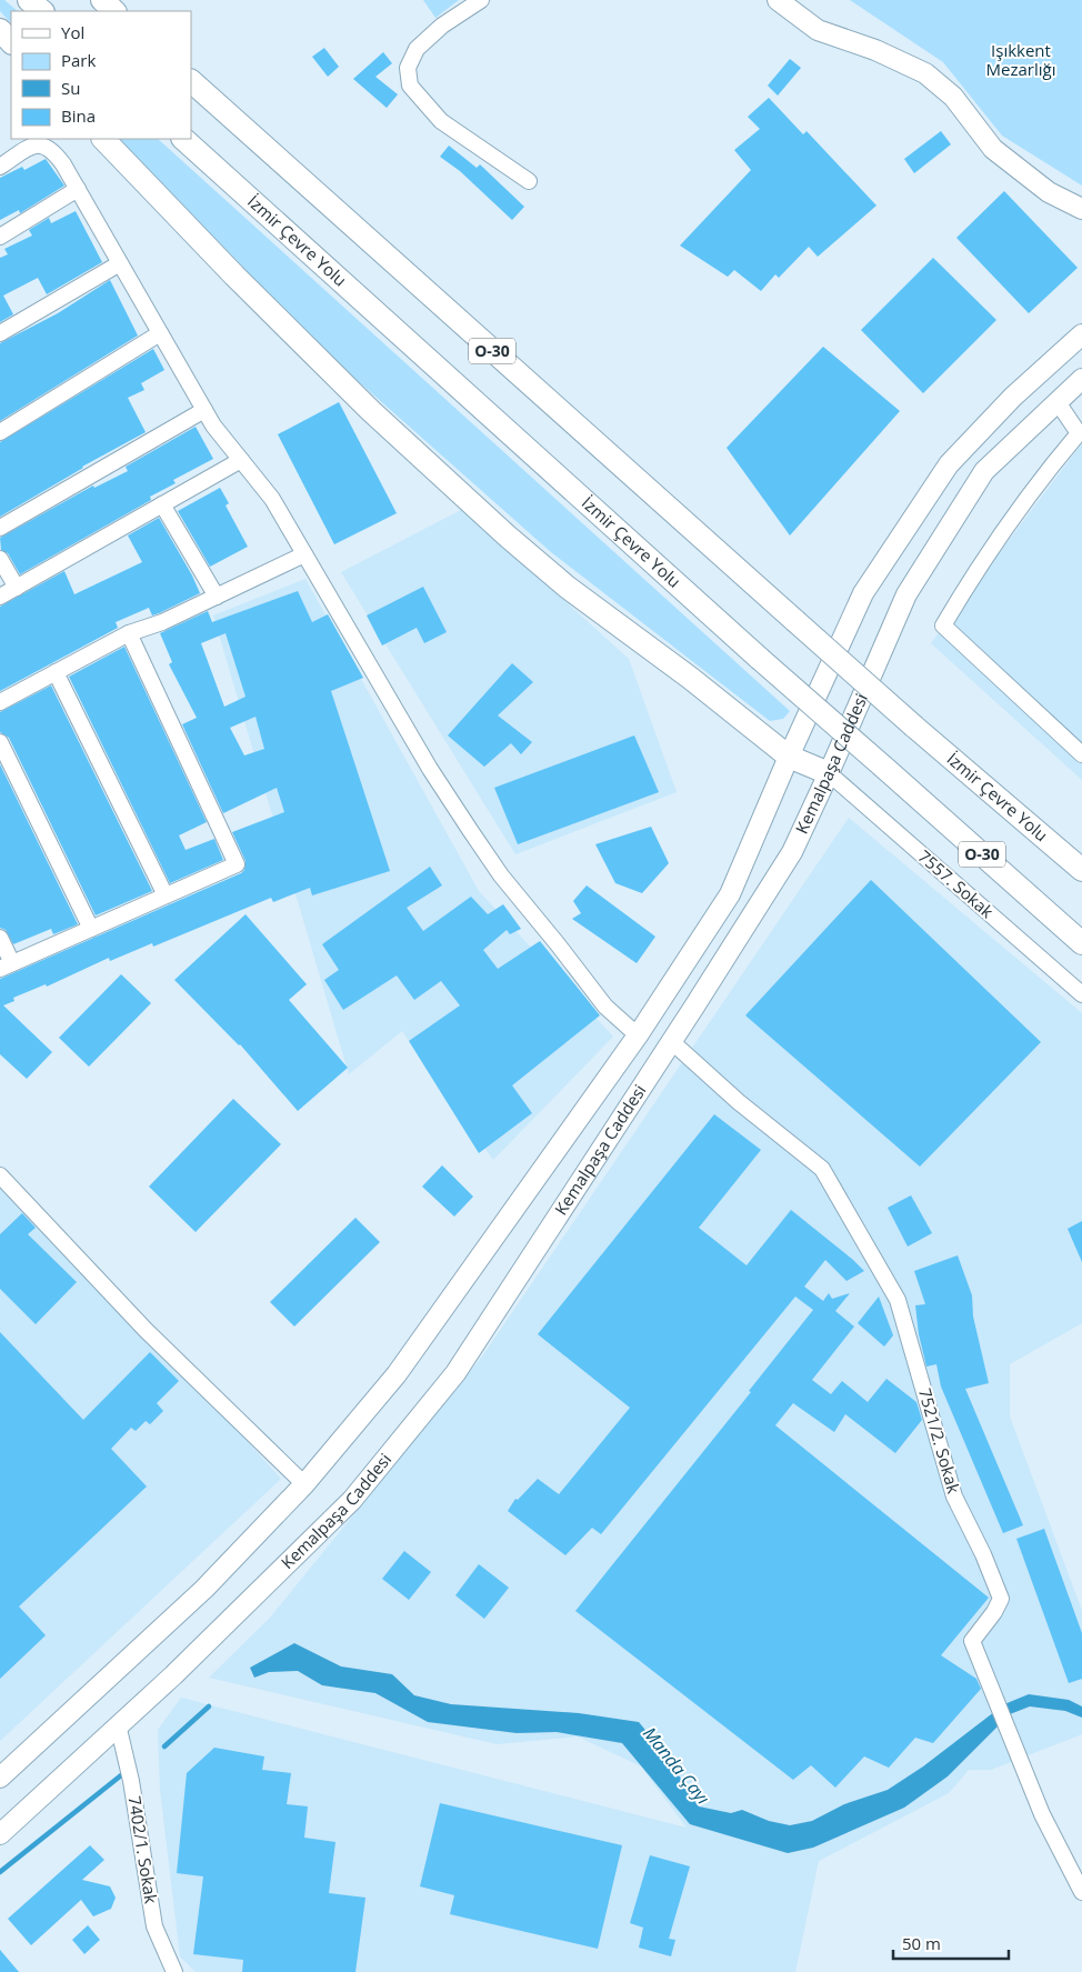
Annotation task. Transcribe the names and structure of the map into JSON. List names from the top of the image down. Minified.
{"streets":{"highway":["İzmir Çevre Yolu","O-30"],"main road":["Kemalpaşa Caddesi"],"street":["7557. Sokak","7521/2. Sokak","7402/1. Sokak"]},"crossings":[["Kemalpaşa Caddesi","7557. Sokak"],["Kemalpaşa Caddesi","7521/2. Sokak"],["Kemalpaşa Caddesi","7402/1. Sokak"]],"water":["Manda Çayı"],"parks":["Işıkkent Mezarlığı"],"legend":["Yol","Park","Su","Bina"],"scale_bar":"50 m"}
